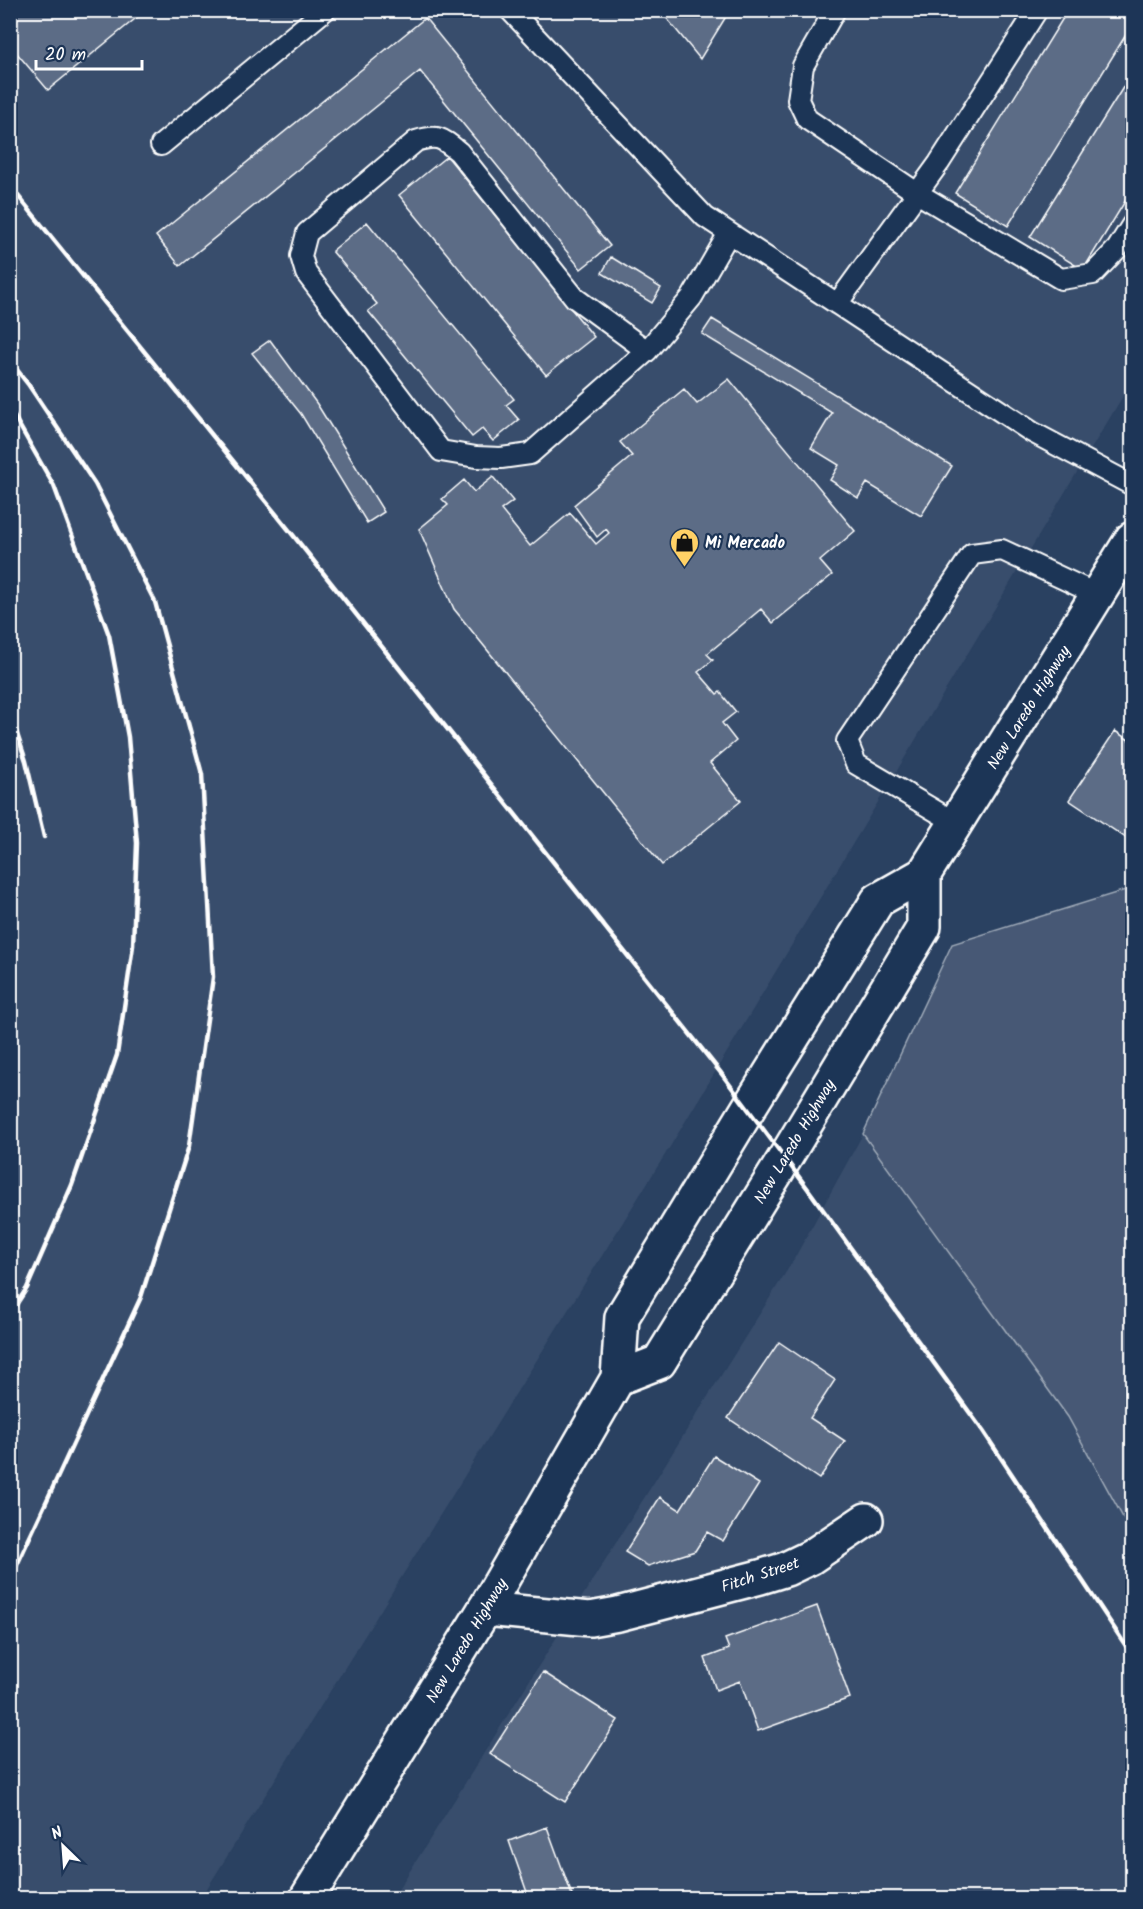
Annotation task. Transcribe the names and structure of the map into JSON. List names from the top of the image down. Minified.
{"streets":{"main road":["New Laredo Highway","Fitch Street"]},"crossings":[["New Laredo Highway","Fitch Street"]],"places":{"shop":["Mi Mercado"]},"scale_bar":"20 m","north":"top left"}
